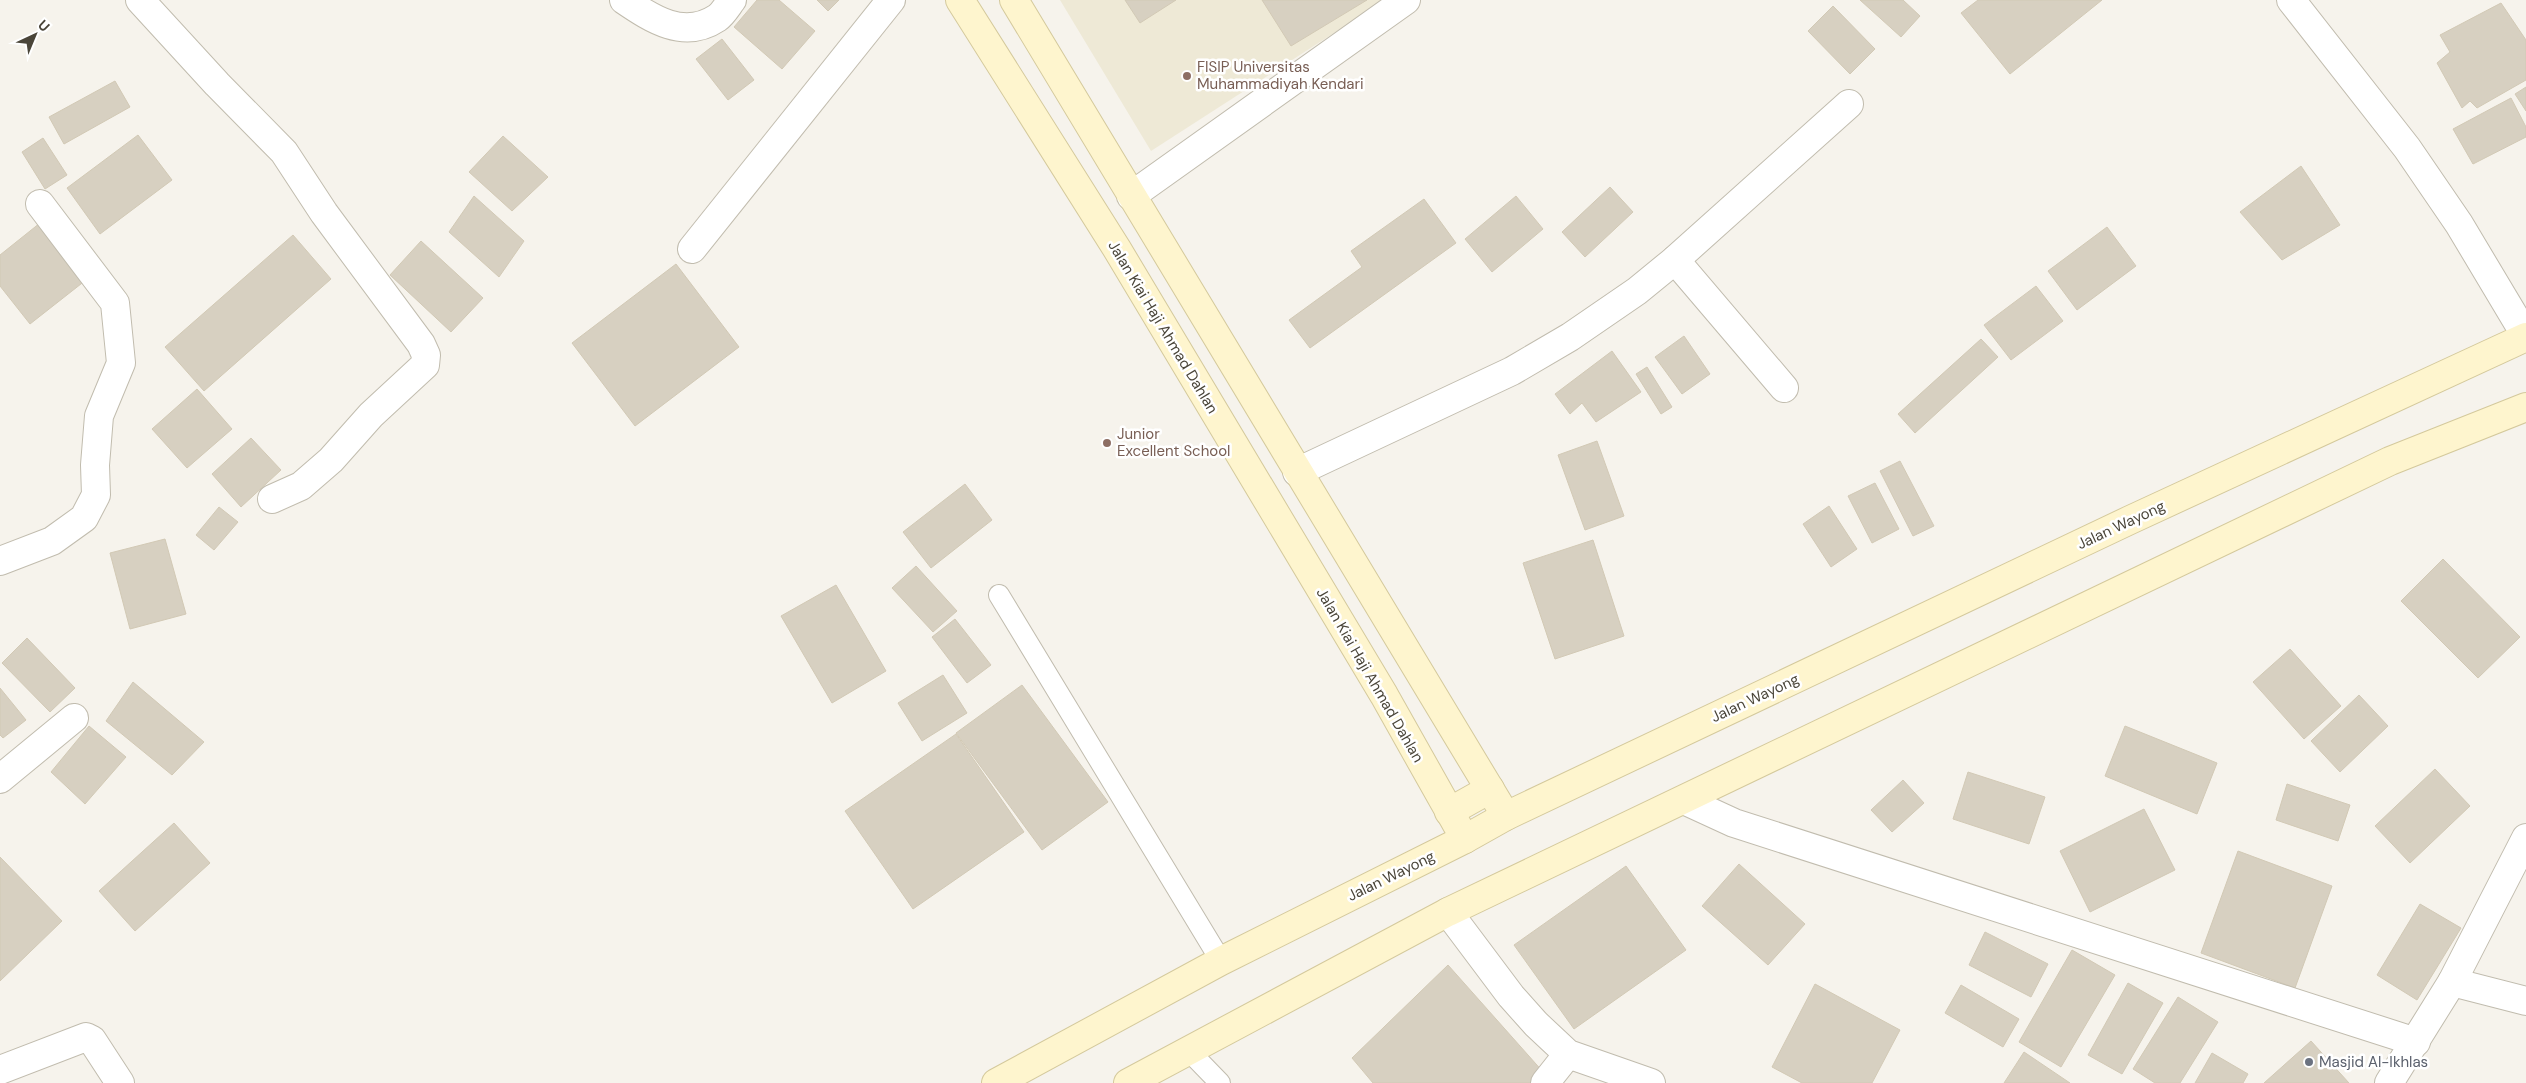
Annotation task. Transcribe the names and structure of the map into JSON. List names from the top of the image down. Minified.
{"streets":{"main road":["Jalan Kiai Haji Ahmad Dahlan","Jalan Wayong"]},"crossings":[["Jalan Kiai Haji Ahmad Dahlan","Jalan Wayong"]],"places":["FISIP Universitas Muhammadiyah Kendari","Junior Excellent School","Masjid Al-Ikhlas"],"north":"top right"}
